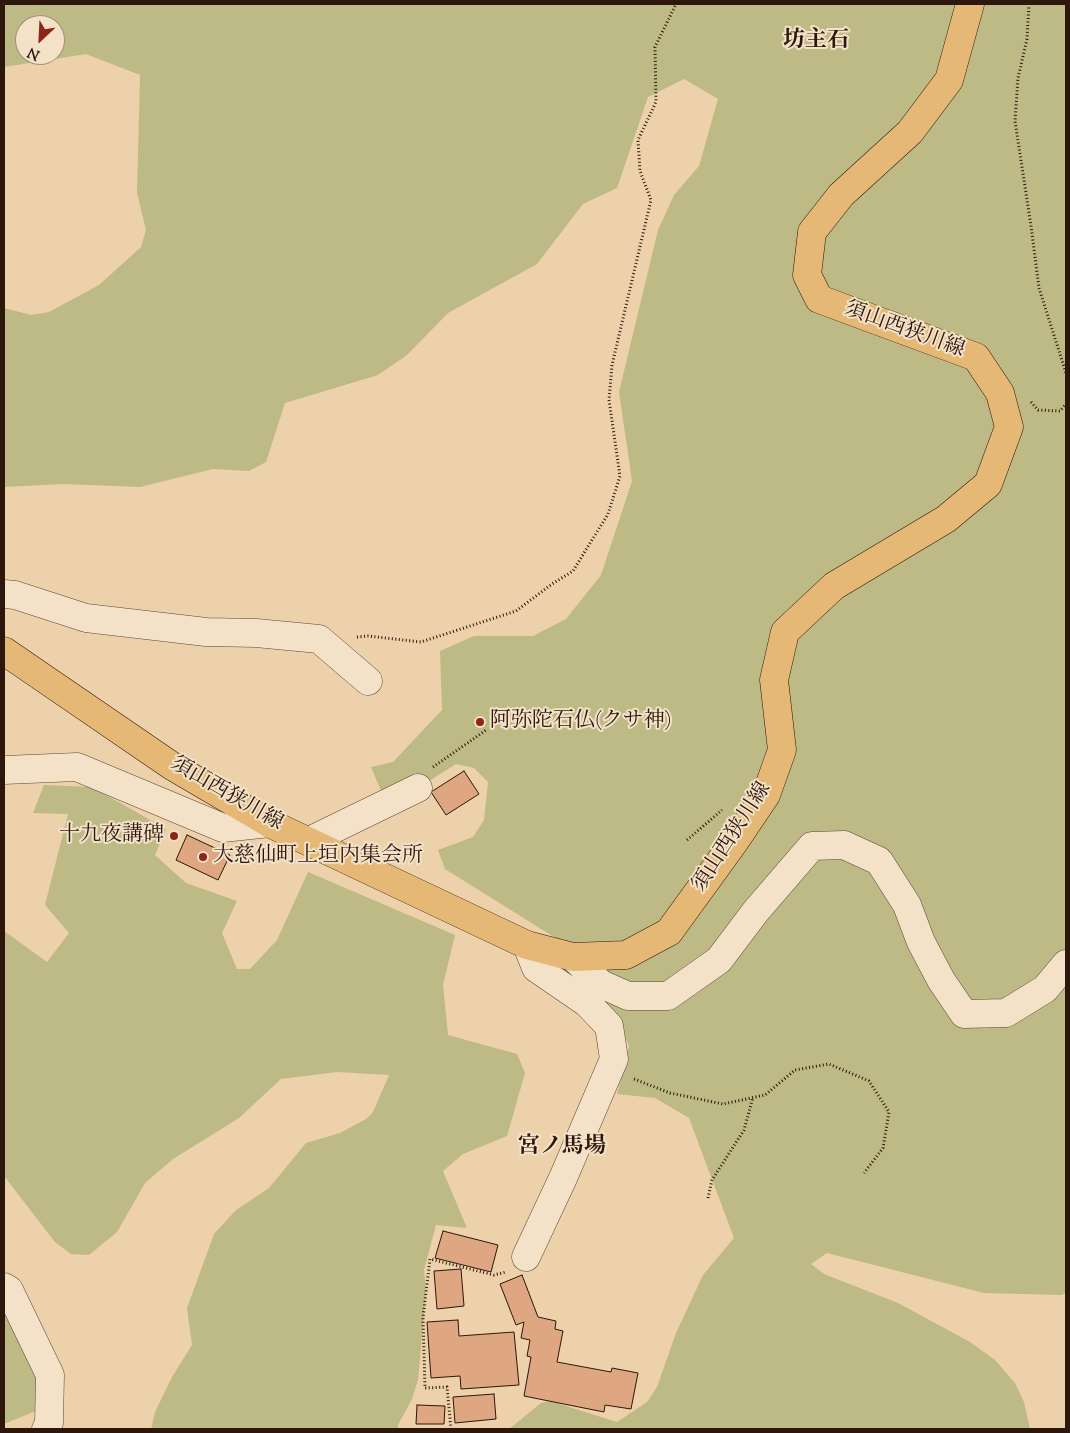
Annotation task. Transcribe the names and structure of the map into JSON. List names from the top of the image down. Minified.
{"streets":{"main road":["須山西狭川線"]},"districts":["坊主石","宮ノ馬場"],"places":["阿弥陀石仏(クサ神)","十九夜講碑","大慈仙町上垣内集会所"],"north":"bottom left"}
